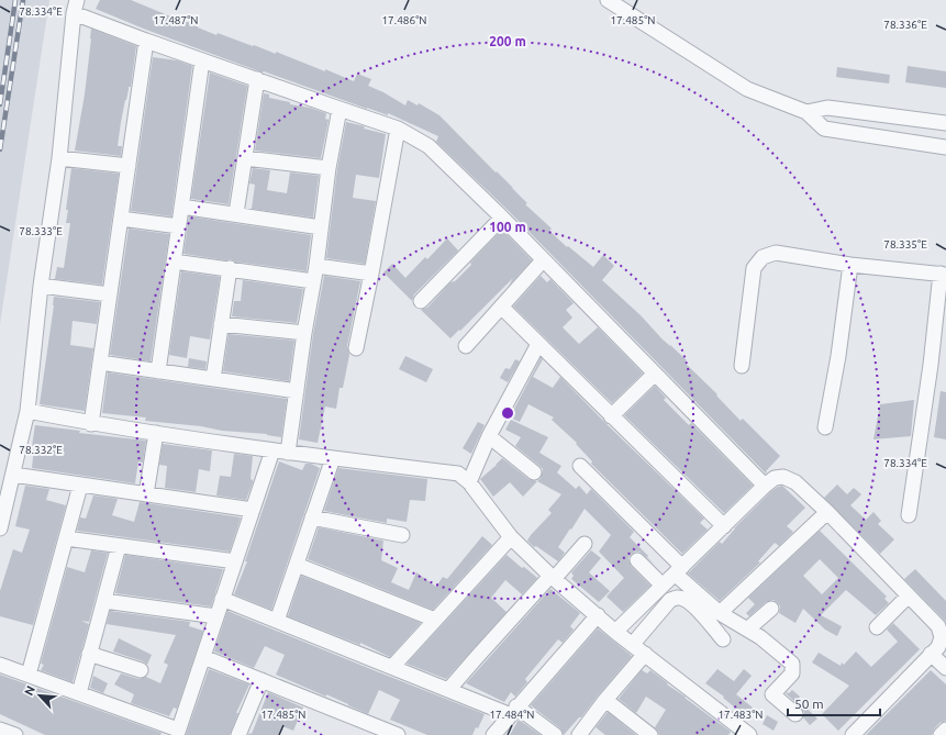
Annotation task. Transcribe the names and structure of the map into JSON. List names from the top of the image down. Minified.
{"scale_bar":"50 m","north":"top left","coordinates":["78.334°E","17.487°N","17.486°N","17.485°N","78.336°E","78.333°E","78.335°E","78.332°E","17.484°N","17.483°N"],"rings":["200 m","100 m"]}
